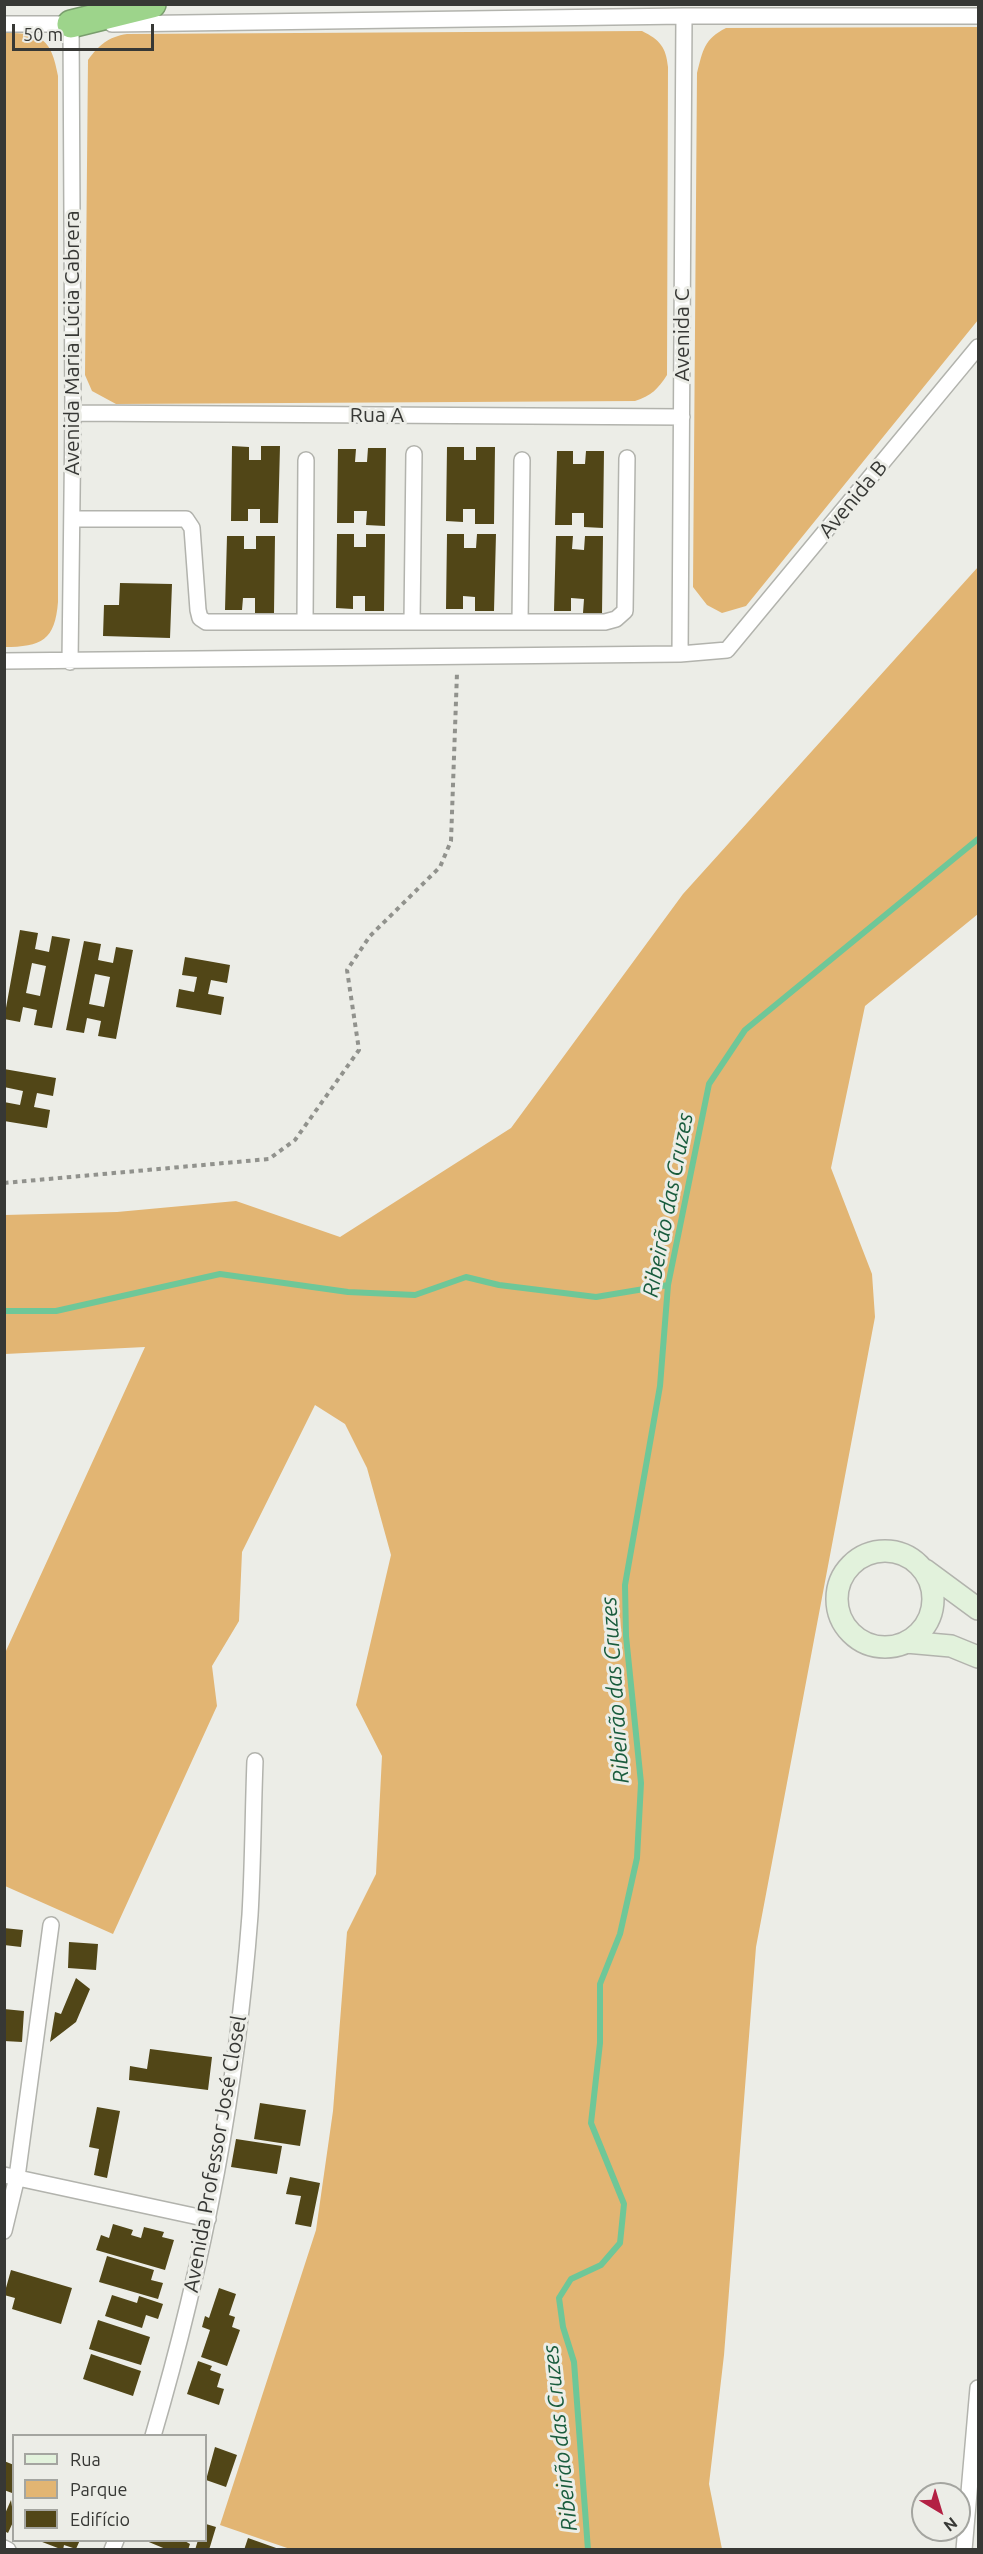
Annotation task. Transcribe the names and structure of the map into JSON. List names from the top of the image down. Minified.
{"streets":{"street":["Avenida C","Avenida Maria Lúcia Cabrera","Rua A","Avenida B","Avenida Professor José Closel"]},"crossings":[["Avenida C","Rua A"],["Avenida C","Avenida B"],["Avenida Maria Lúcia Cabrera","Rua A"]],"water":["Ribeirão das Cruzes"],"legend":["Rua","Parque","Edifício"],"scale_bar":"50 m","north":"bottom right"}
